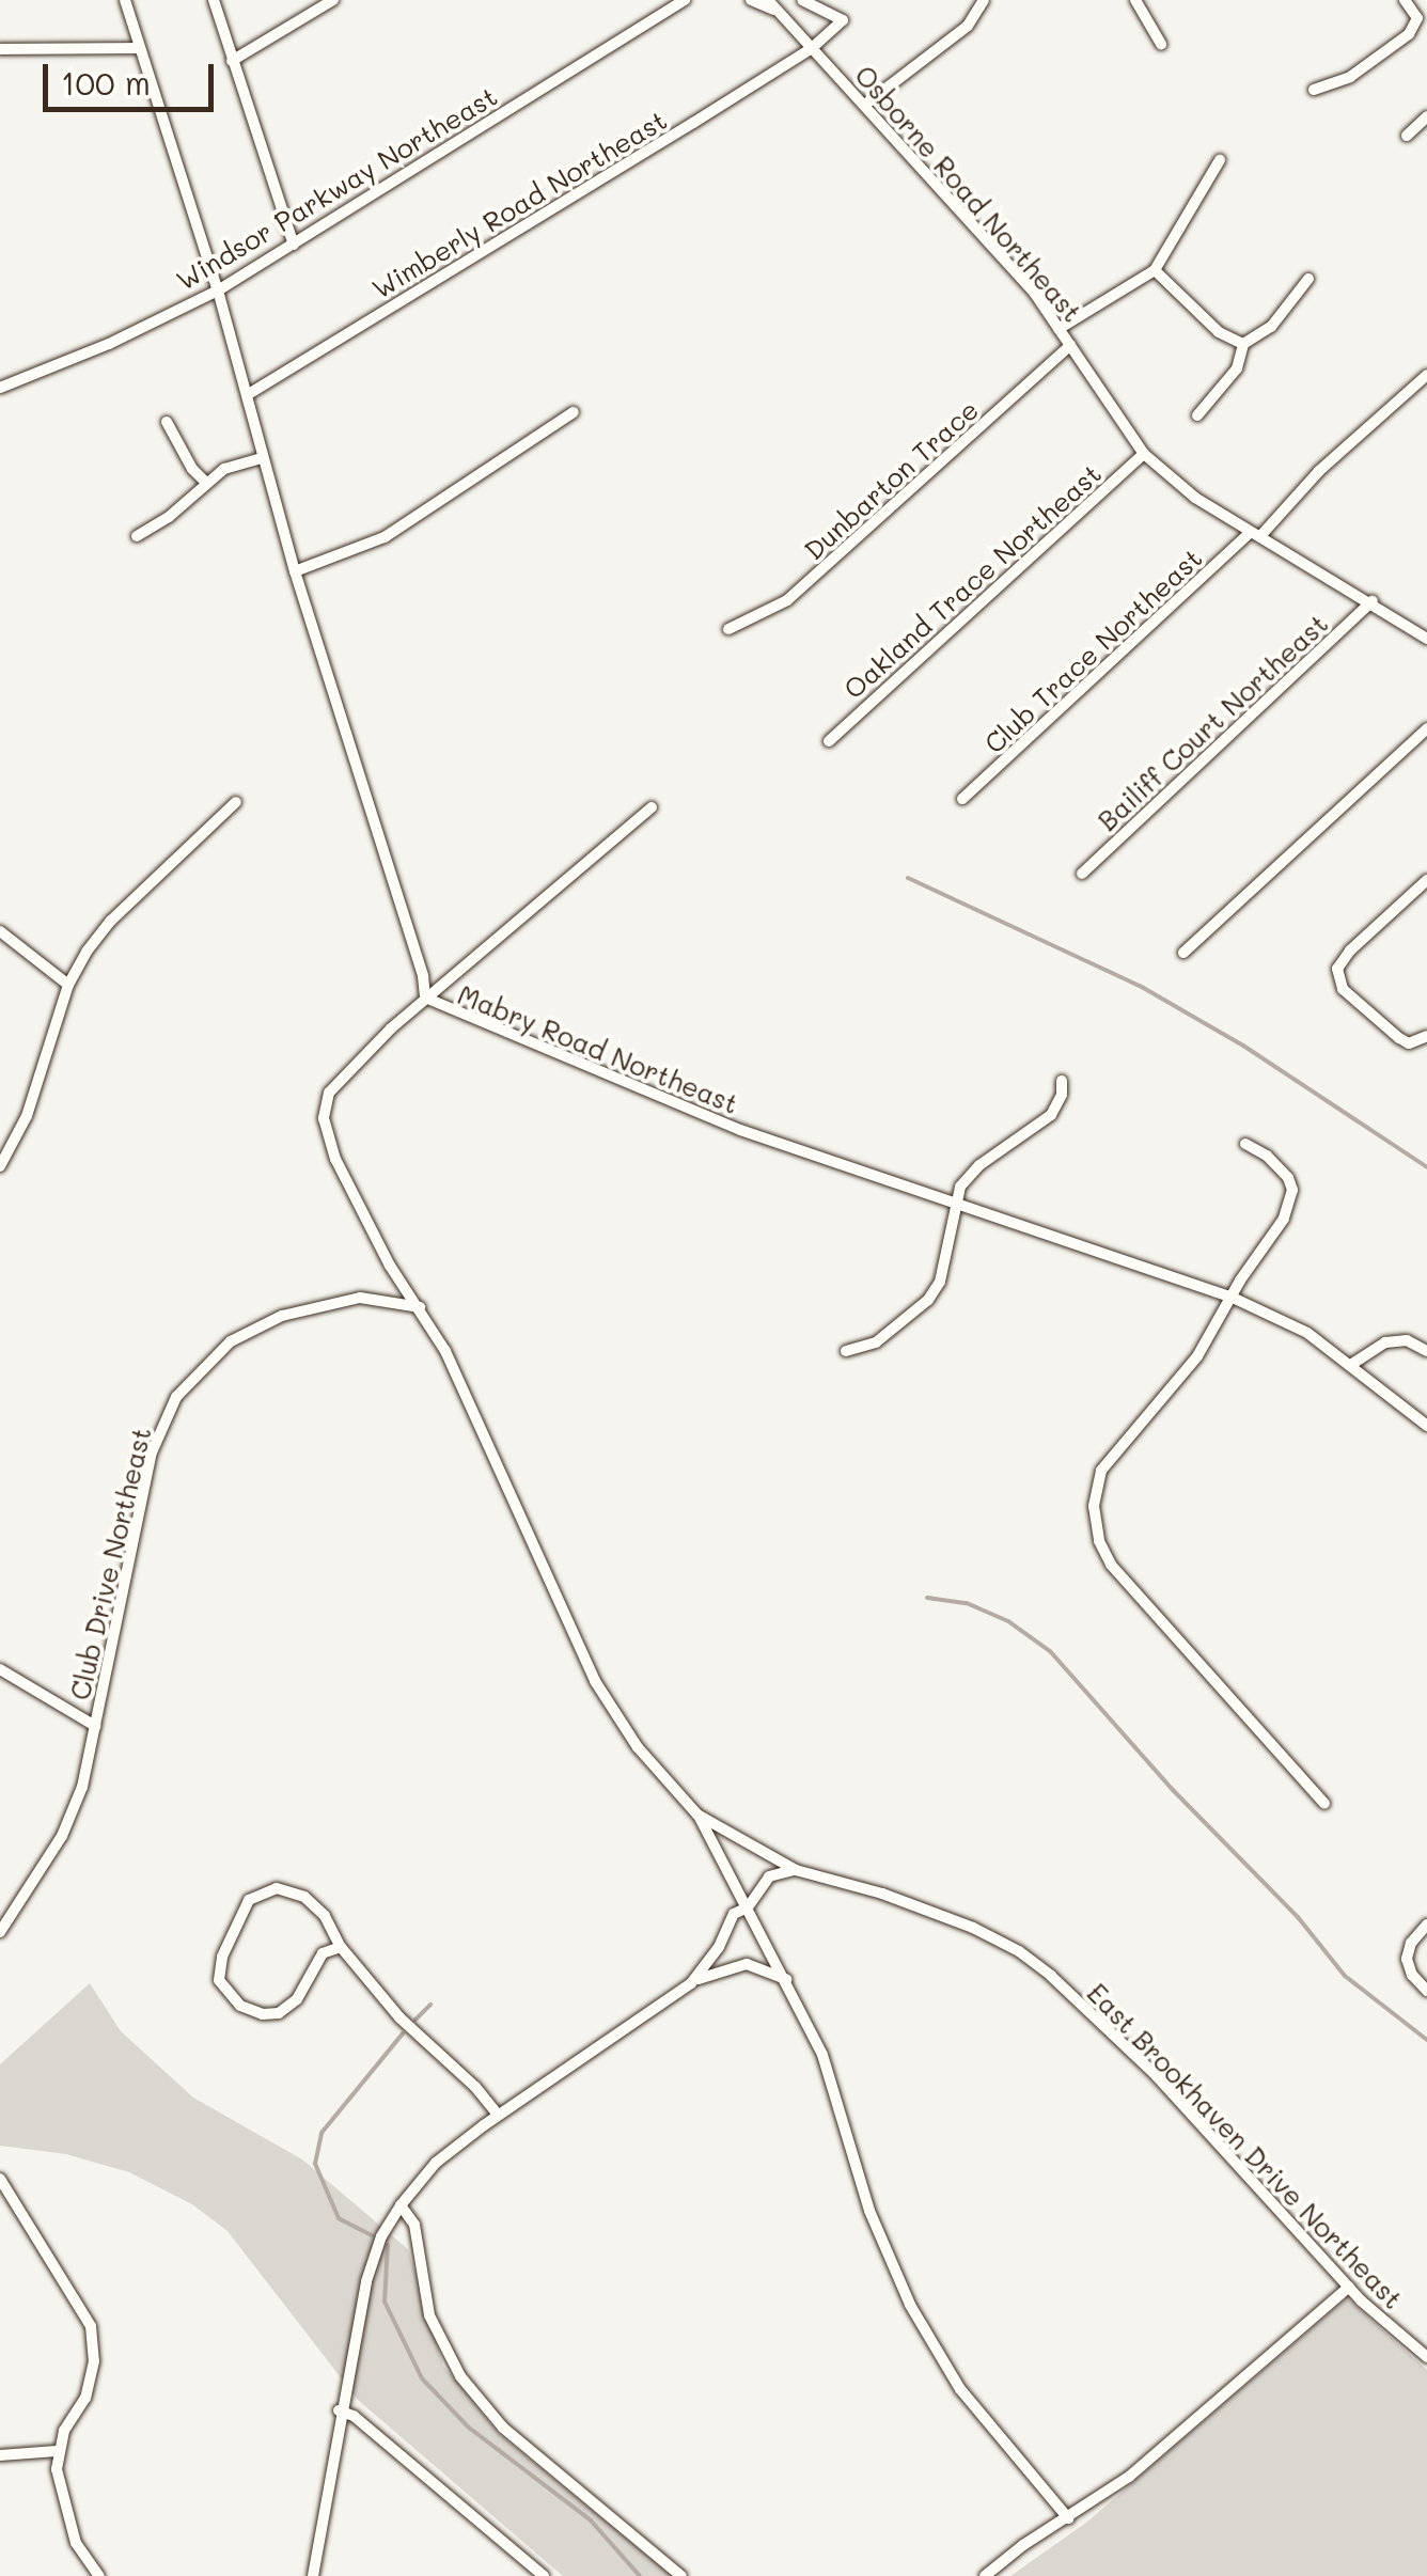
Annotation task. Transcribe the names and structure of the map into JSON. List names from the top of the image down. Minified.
{"streets":{"street":["Windsor Parkway Northeast","Osborne Road Northeast","Wimberly Road Northeast","Dunbarton Trace","Oakland Trace Northeast","Club Trace Northeast","Bailiff Court Northeast","Mabry Road Northeast","Club Drive Northeast","East Brookhaven Drive Northeast"]},"crossings":[["Windsor Parkway Northeast","Mabry Road Northeast"],["Osborne Road Northeast","Wimberly Road Northeast"],["Osborne Road Northeast","Dunbarton Trace"],["Osborne Road Northeast","Oakland Trace Northeast"],["Osborne Road Northeast","Club Trace Northeast"],["Osborne Road Northeast","Bailiff Court Northeast"],["Wimberly Road Northeast","Mabry Road Northeast"],["Mabry Road Northeast","East Brookhaven Drive Northeast"],["Club Drive Northeast","East Brookhaven Drive Northeast"]],"scale_bar":"100 m"}
